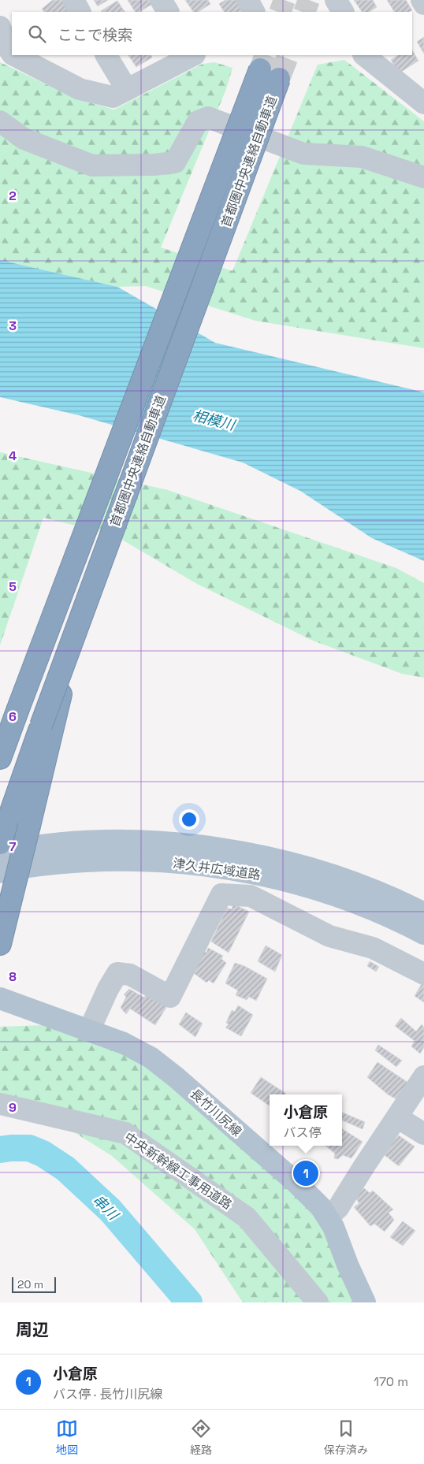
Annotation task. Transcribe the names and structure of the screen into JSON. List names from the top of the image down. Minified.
{"streets":{"highway":["首都圏中央連絡自動車道"],"main road":["津久井広域道路","長竹川尻線"],"street":["中央新幹線工事用道路"]},"water":["相模川","串川"],"scale_bar":"20 m","page":{"search":"ここで検索","popup":["小倉原","バス停"],"pins":"1","scale":"20 m","heading":"周辺","list":[{"mark":"1","name":"小倉原","note":"バス停 · 長竹川尻線","value":"170 m"}],"nav":["地図","経路","保存済み"]},"grid":{"rows":["2","3","4","5","6","7","8","9"]}}
